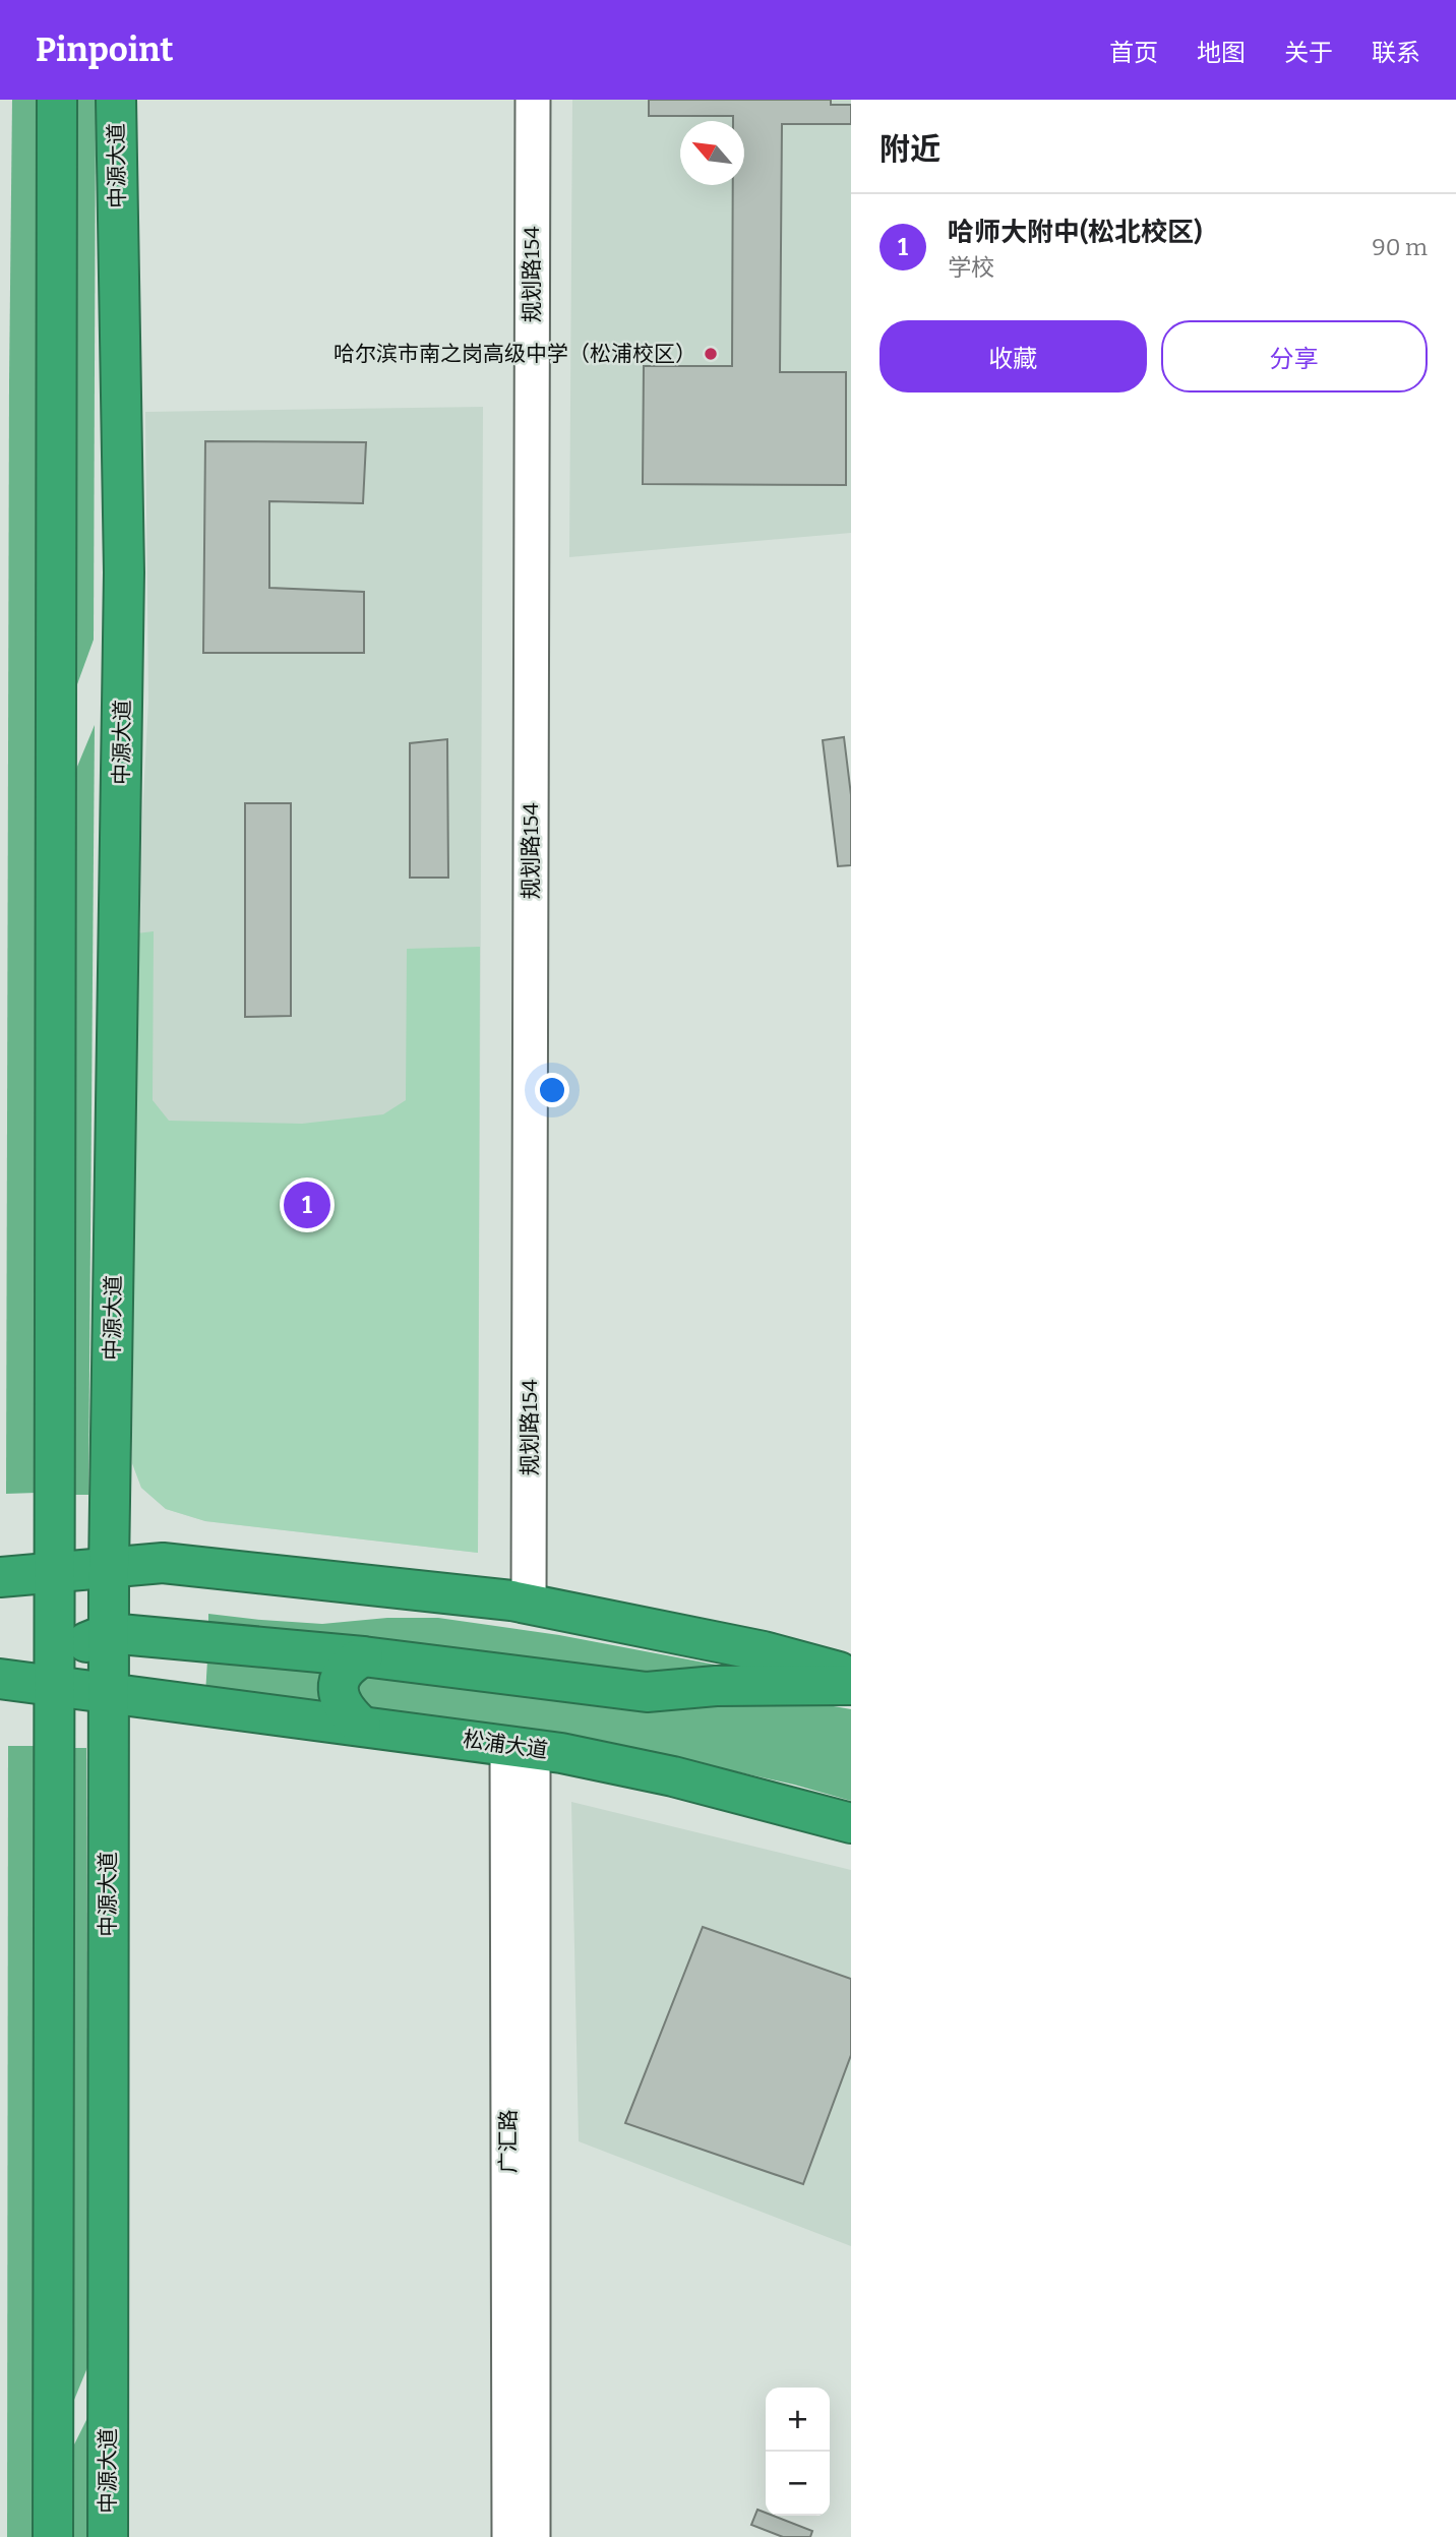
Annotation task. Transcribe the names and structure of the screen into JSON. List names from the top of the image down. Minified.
{"streets":{"highway":["中源大道","松浦大道"],"street":["规划路154","广汇路"]},"crossings":[["中源大道","松浦大道"],["松浦大道","广汇路"]],"places":["哈尔滨市南之岗高级中学（松浦校区）"],"north":"top left","page":{"header":"Pinpoint","nav":["首页","地图","关于","联系"],"heading":"附近","list":[{"mark":"1","name":"哈师大附中(松北校区)","note":"学校","value":"90 m"}],"buttons":["收藏","分享"],"pins":"1","map_buttons":["+","−"]}}
